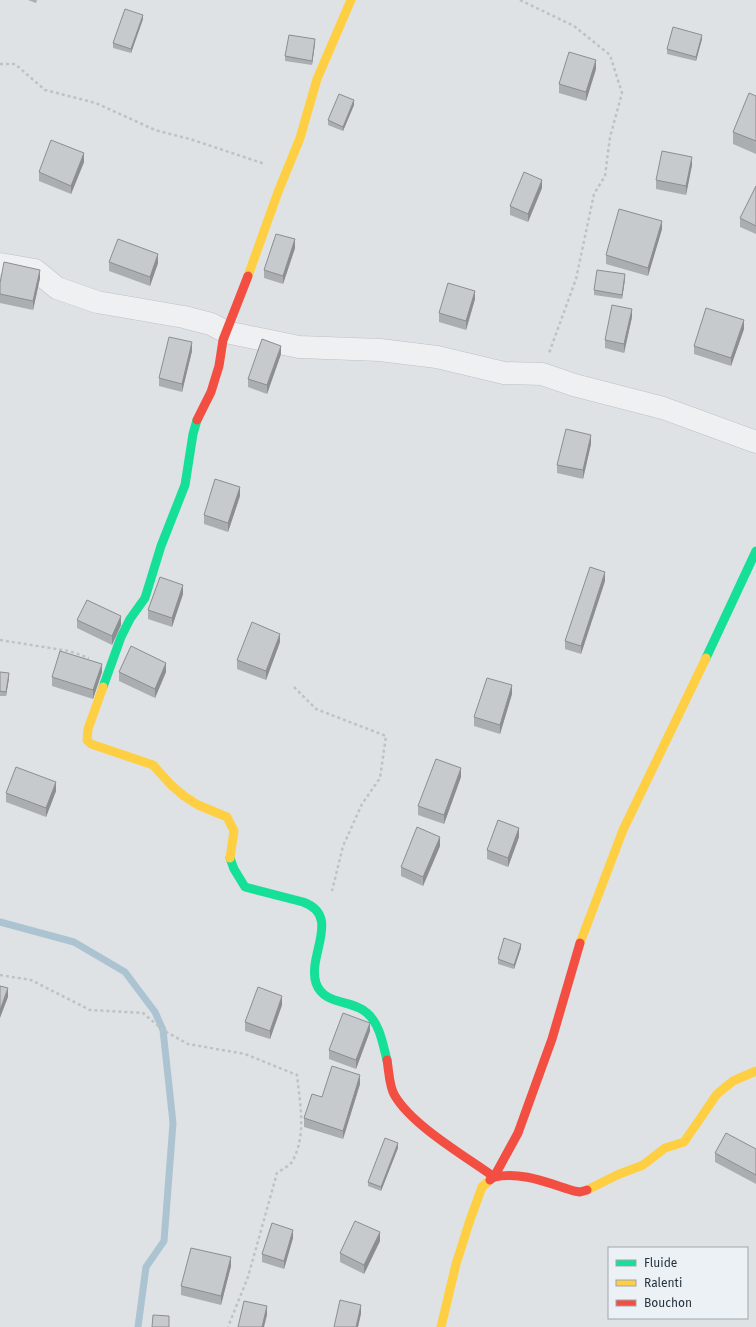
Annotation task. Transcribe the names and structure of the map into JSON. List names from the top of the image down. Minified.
{"legend":["Fluide","Ralenti","Bouchon"]}
